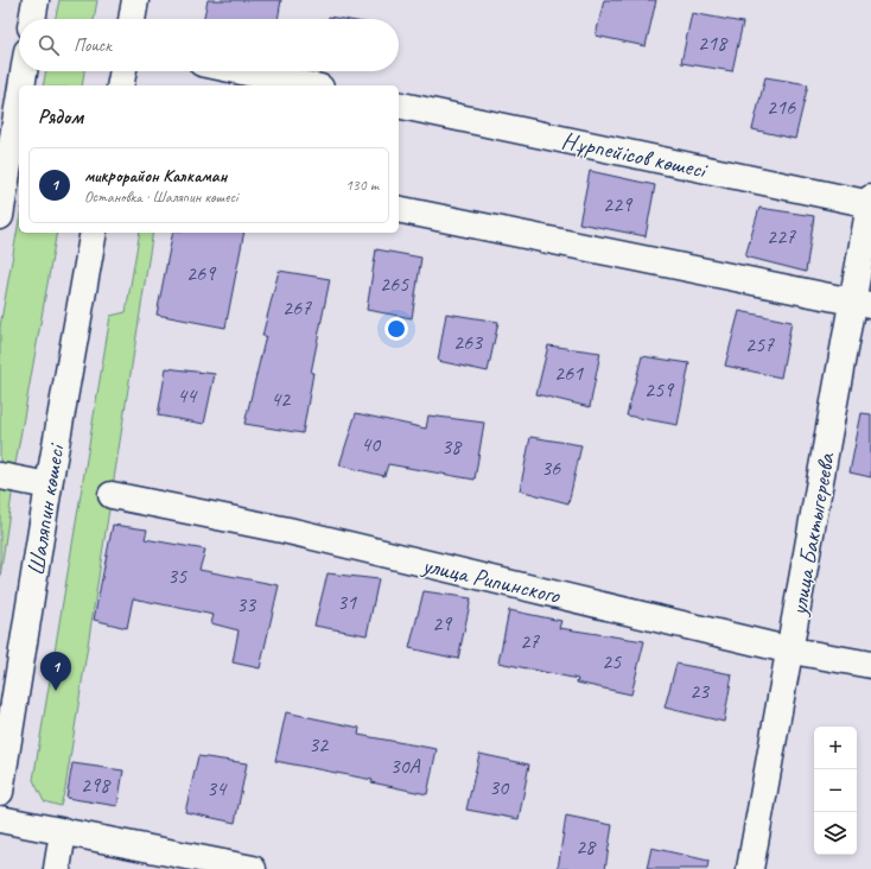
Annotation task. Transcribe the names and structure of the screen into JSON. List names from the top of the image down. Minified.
{"streets":{"street":["Нұрпейісов көшесі","Шаляпин көшесі","улица Бактыгереева","улица Рипинского"]},"crossings":[["Нұрпейісов көшесі","улица Бактыгереева"],["улица Бактыгереева","улица Рипинского"]],"house_numbers":["218","216","229","227","269","265","267","263","257","261","259","44","42","40","38","36","35","31","33","29","27","25","23","32","30А","298","30","34","28"],"page":{"search":"Поиск","heading":"Рядом","list":[{"mark":"1","name":"микрорайон Калкаман","note":"Остановка · Шаляпин көшесі","value":"130 m"}],"pins":"1","map_buttons":["+","−"]}}
